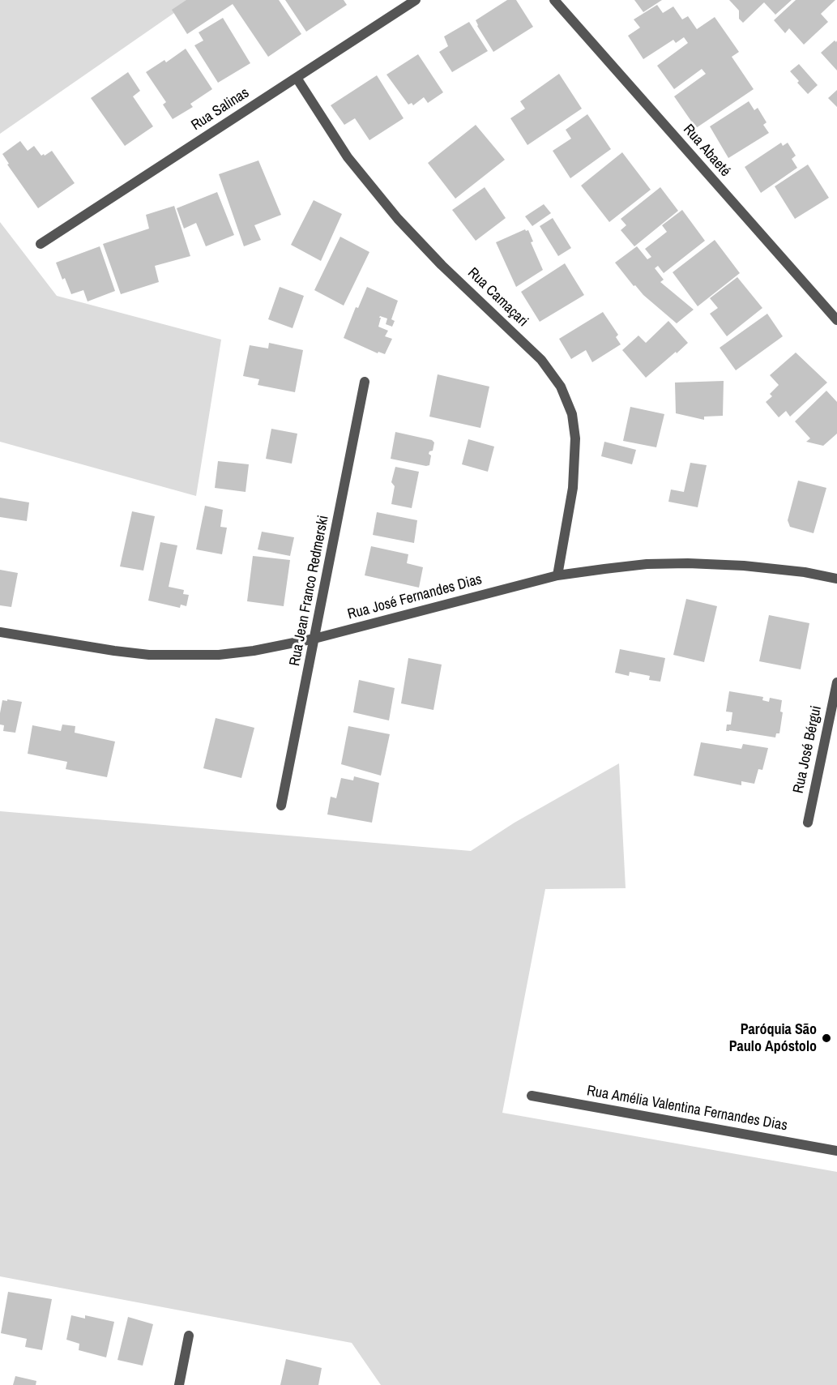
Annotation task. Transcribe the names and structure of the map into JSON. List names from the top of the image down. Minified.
{"streets":{"street":["Rua Salinas","Rua Abaeté","Rua Camaçari","Rua Jean Franco Redmerski","Rua José Fernandes Dias","Rua José Bérgui","Rua Amélia Valentina Fernandes Dias"]},"crossings":[["Rua Salinas","Rua Camaçari"],["Rua Camaçari","Rua José Fernandes Dias"],["Rua Jean Franco Redmerski","Rua José Fernandes Dias"]],"places":["Paróquia São Paulo Apóstolo"]}
